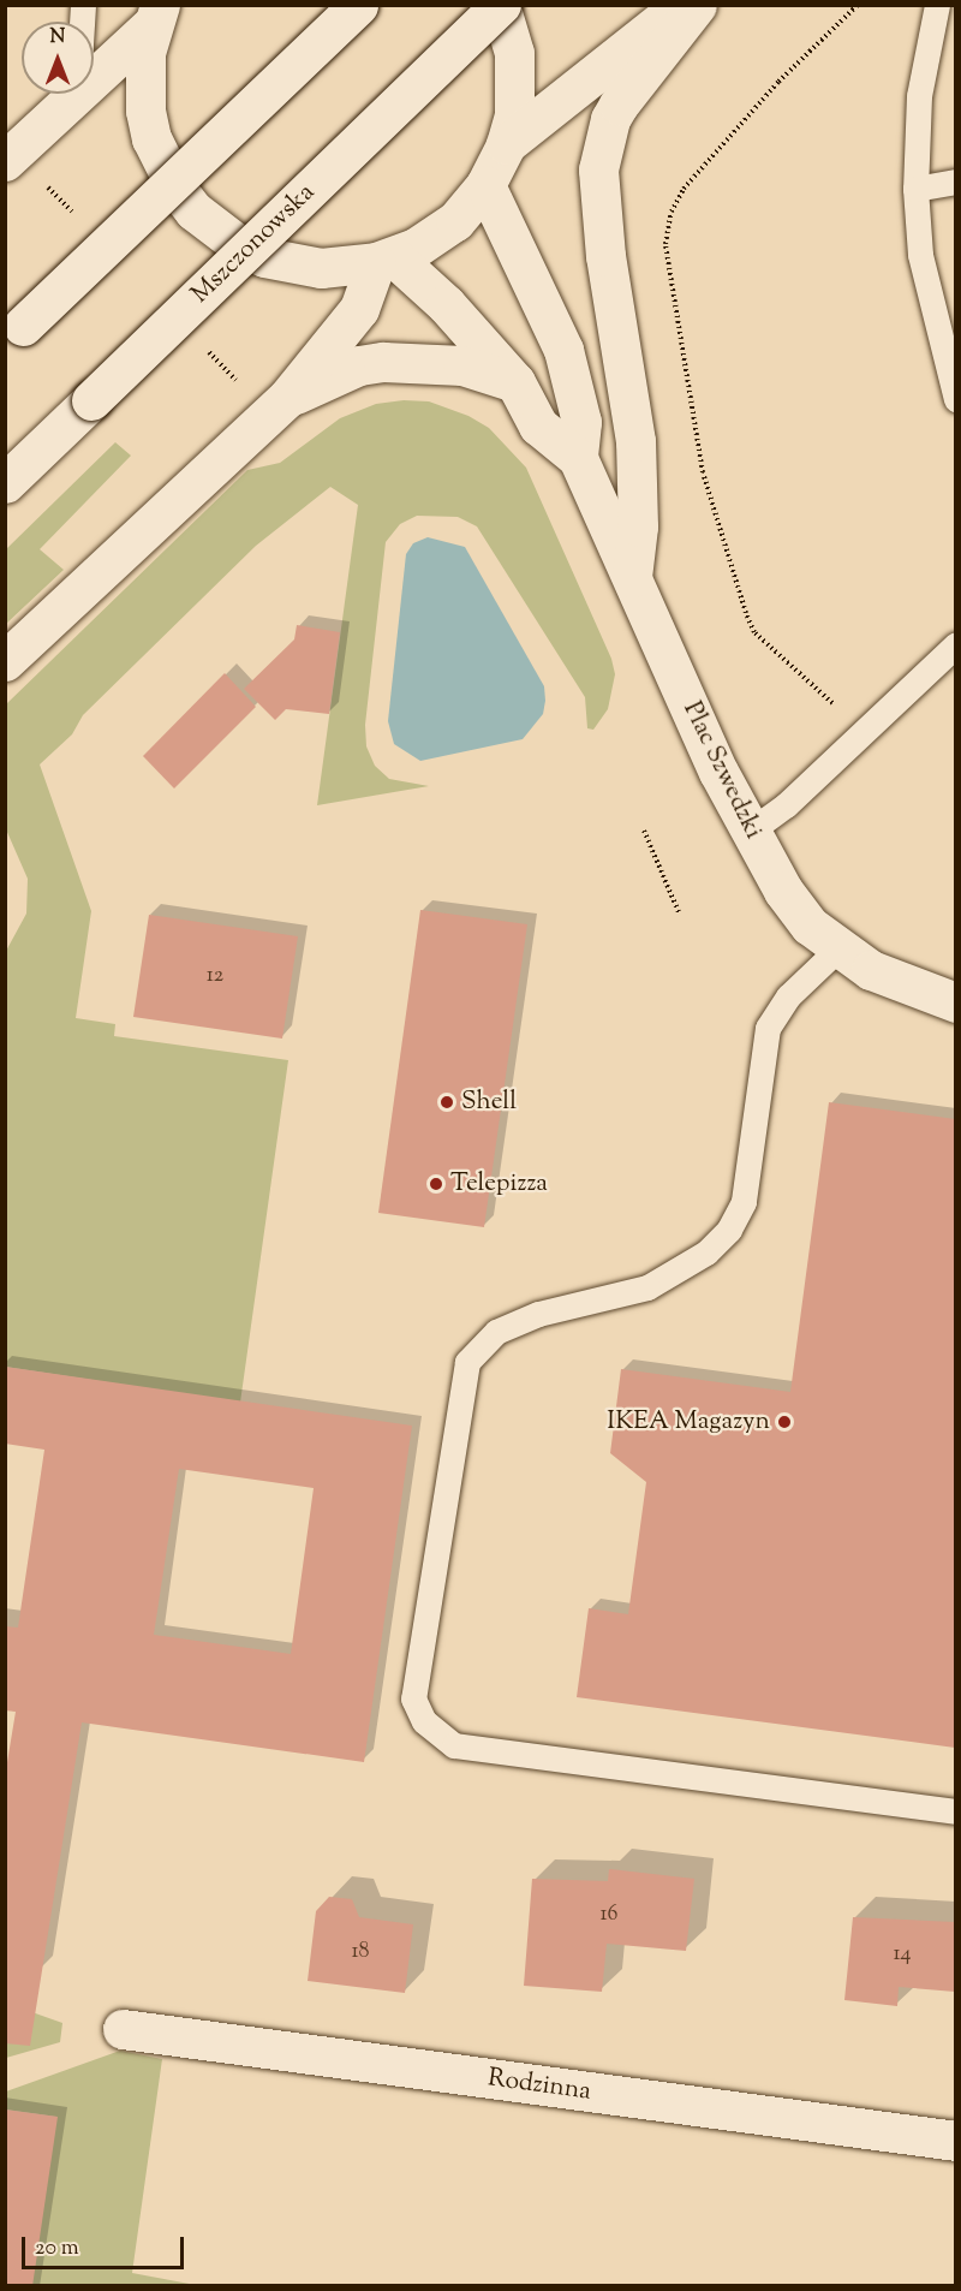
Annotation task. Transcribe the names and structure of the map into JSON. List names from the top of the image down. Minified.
{"streets":{"main road":["Mszczonowska","Plac Szwedzki","Rodzinna"]},"places":["Shell","Telepizza","IKEA Magazyn"],"house_numbers":["12","16","18","14"],"scale_bar":"20 m","north":"top"}
